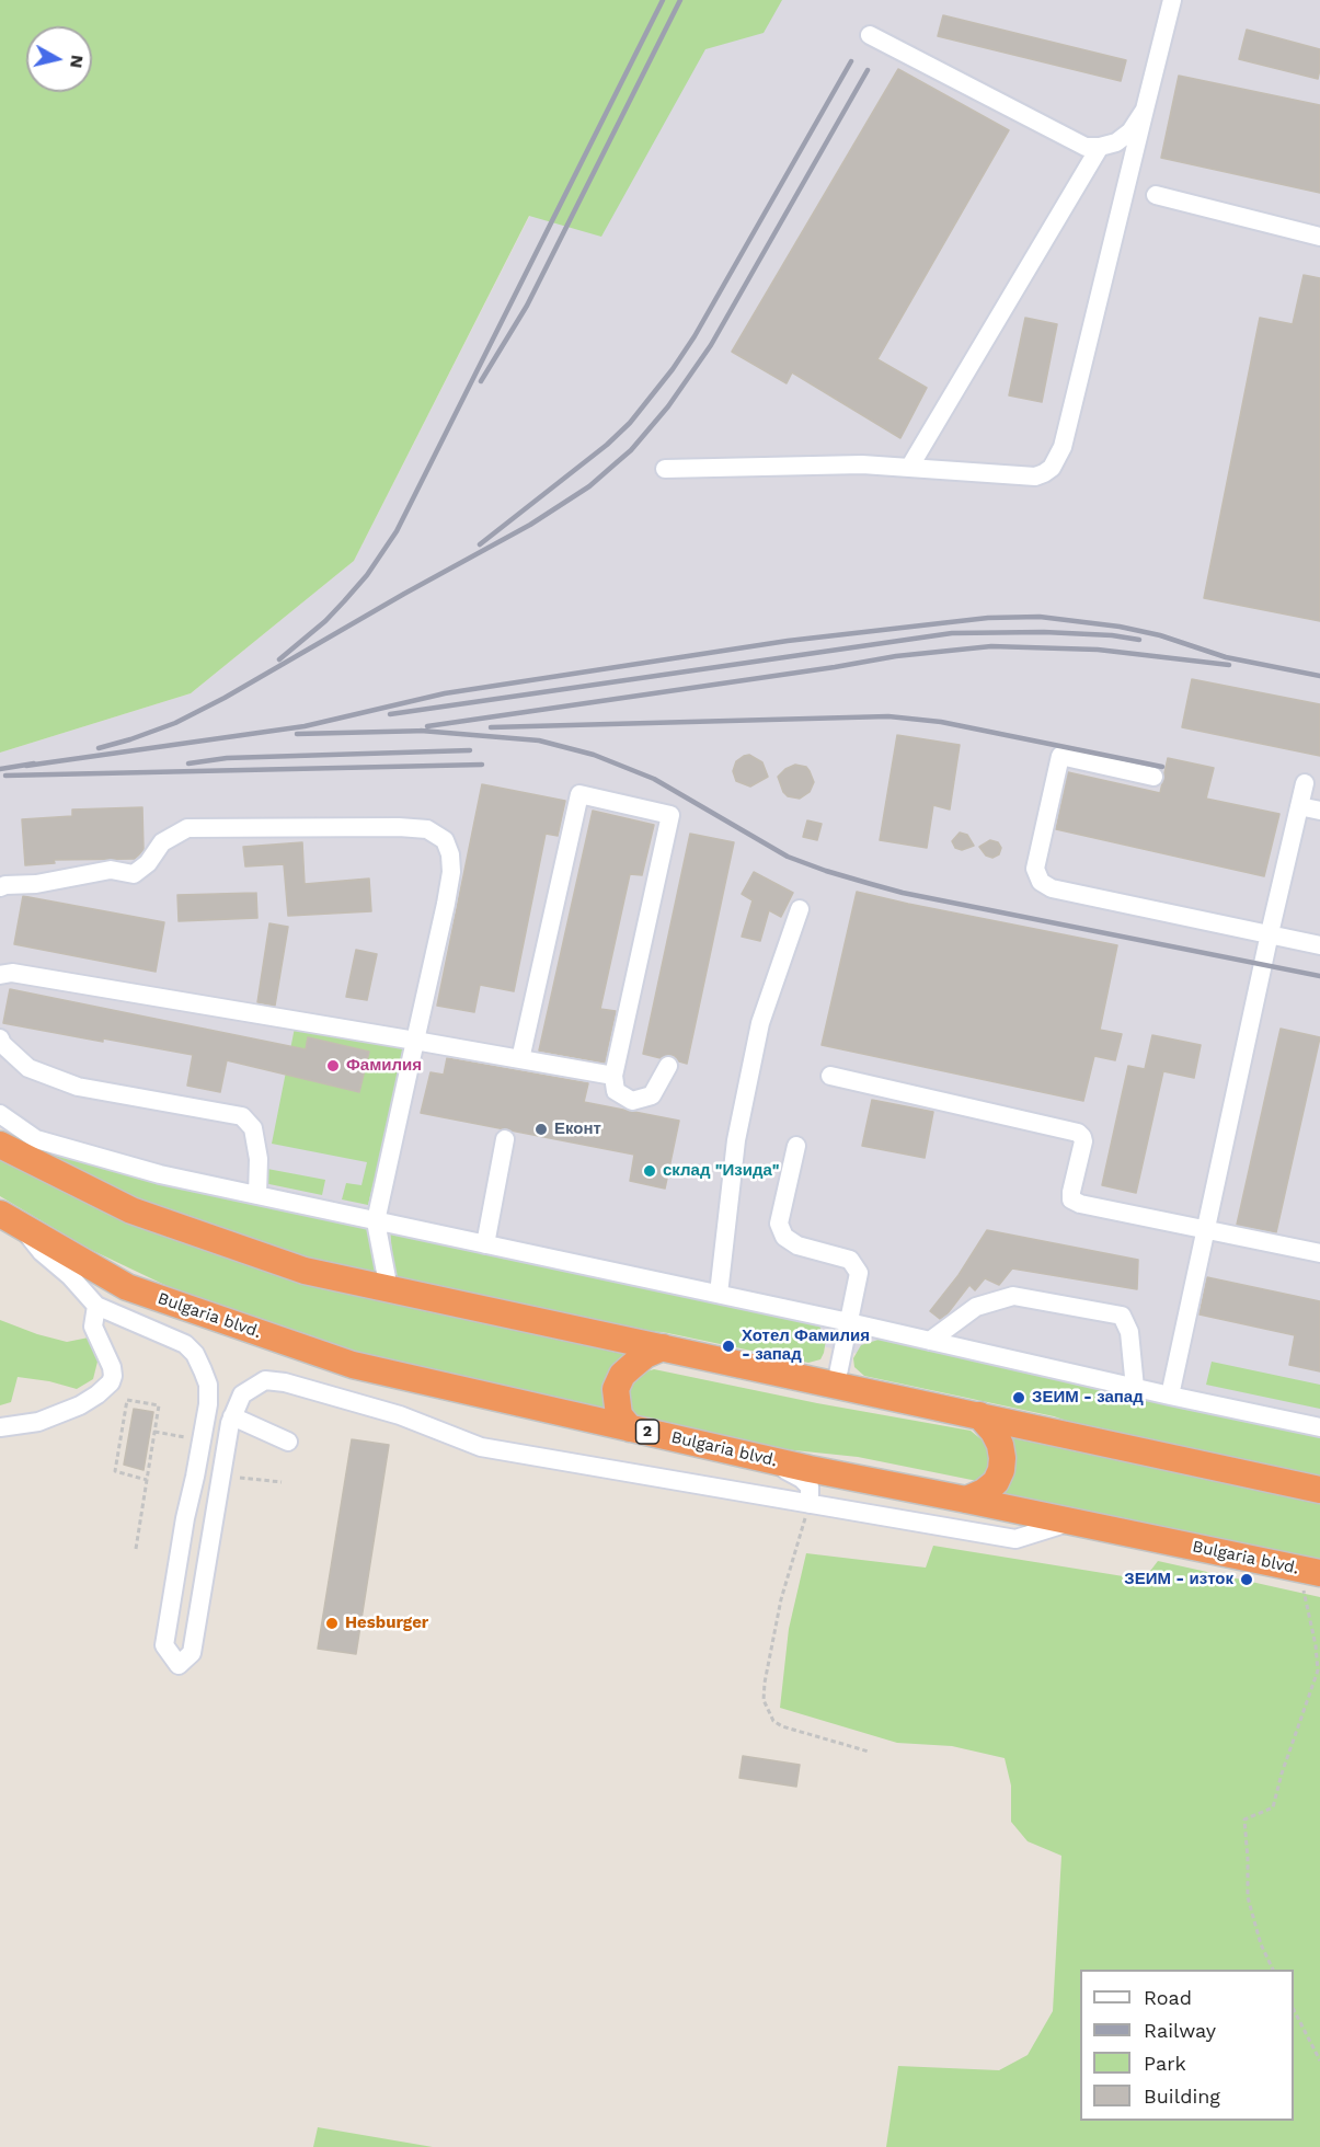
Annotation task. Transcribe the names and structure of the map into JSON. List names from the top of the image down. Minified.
{"streets":{"highway":["Bulgaria blvd.","2"]},"places":["Фамилия","Еконт","склад \"Изида\"","Хотел Фамилия - запад","ЗЕИМ - запад","ЗЕИМ - изток","Hesburger"],"legend":["Road","Railway","Park","Building"],"north":"right"}
